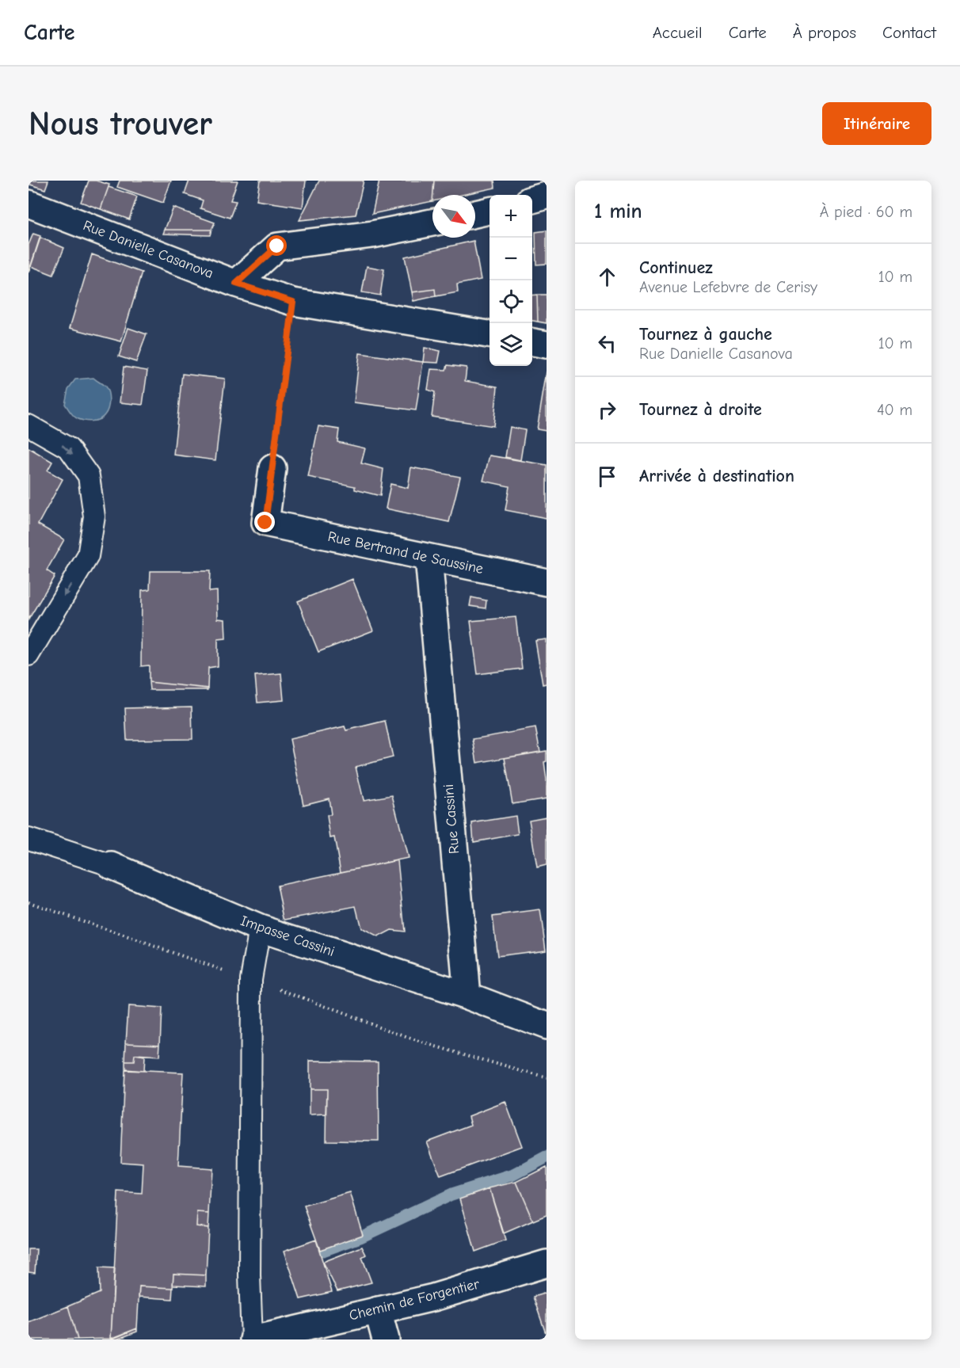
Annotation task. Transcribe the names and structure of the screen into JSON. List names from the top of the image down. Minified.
{"streets":{"street":["Rue Danielle Casanova","Rue Bertrand de Saussine","Rue Cassini","Impasse Cassini","Chemin de Forgentier"]},"crossings":[["Rue Bertrand de Saussine","Rue Cassini"],["Rue Cassini","Impasse Cassini"]],"north":"bottom right","page":{"header":"Carte","nav":["Accueil","Carte","À propos","Contact"],"buttons":"Itinéraire","title":"Nous trouver","heading":["1 min","À pied · 60 m"],"map_buttons":["+","−"],"list":[["Continuez","Avenue Lefebvre de Cerisy","10 m"],["Tournez à gauche","Rue Danielle Casanova","10 m"],["Tournez à droite","40 m"],"Arrivée à destination"]}}
